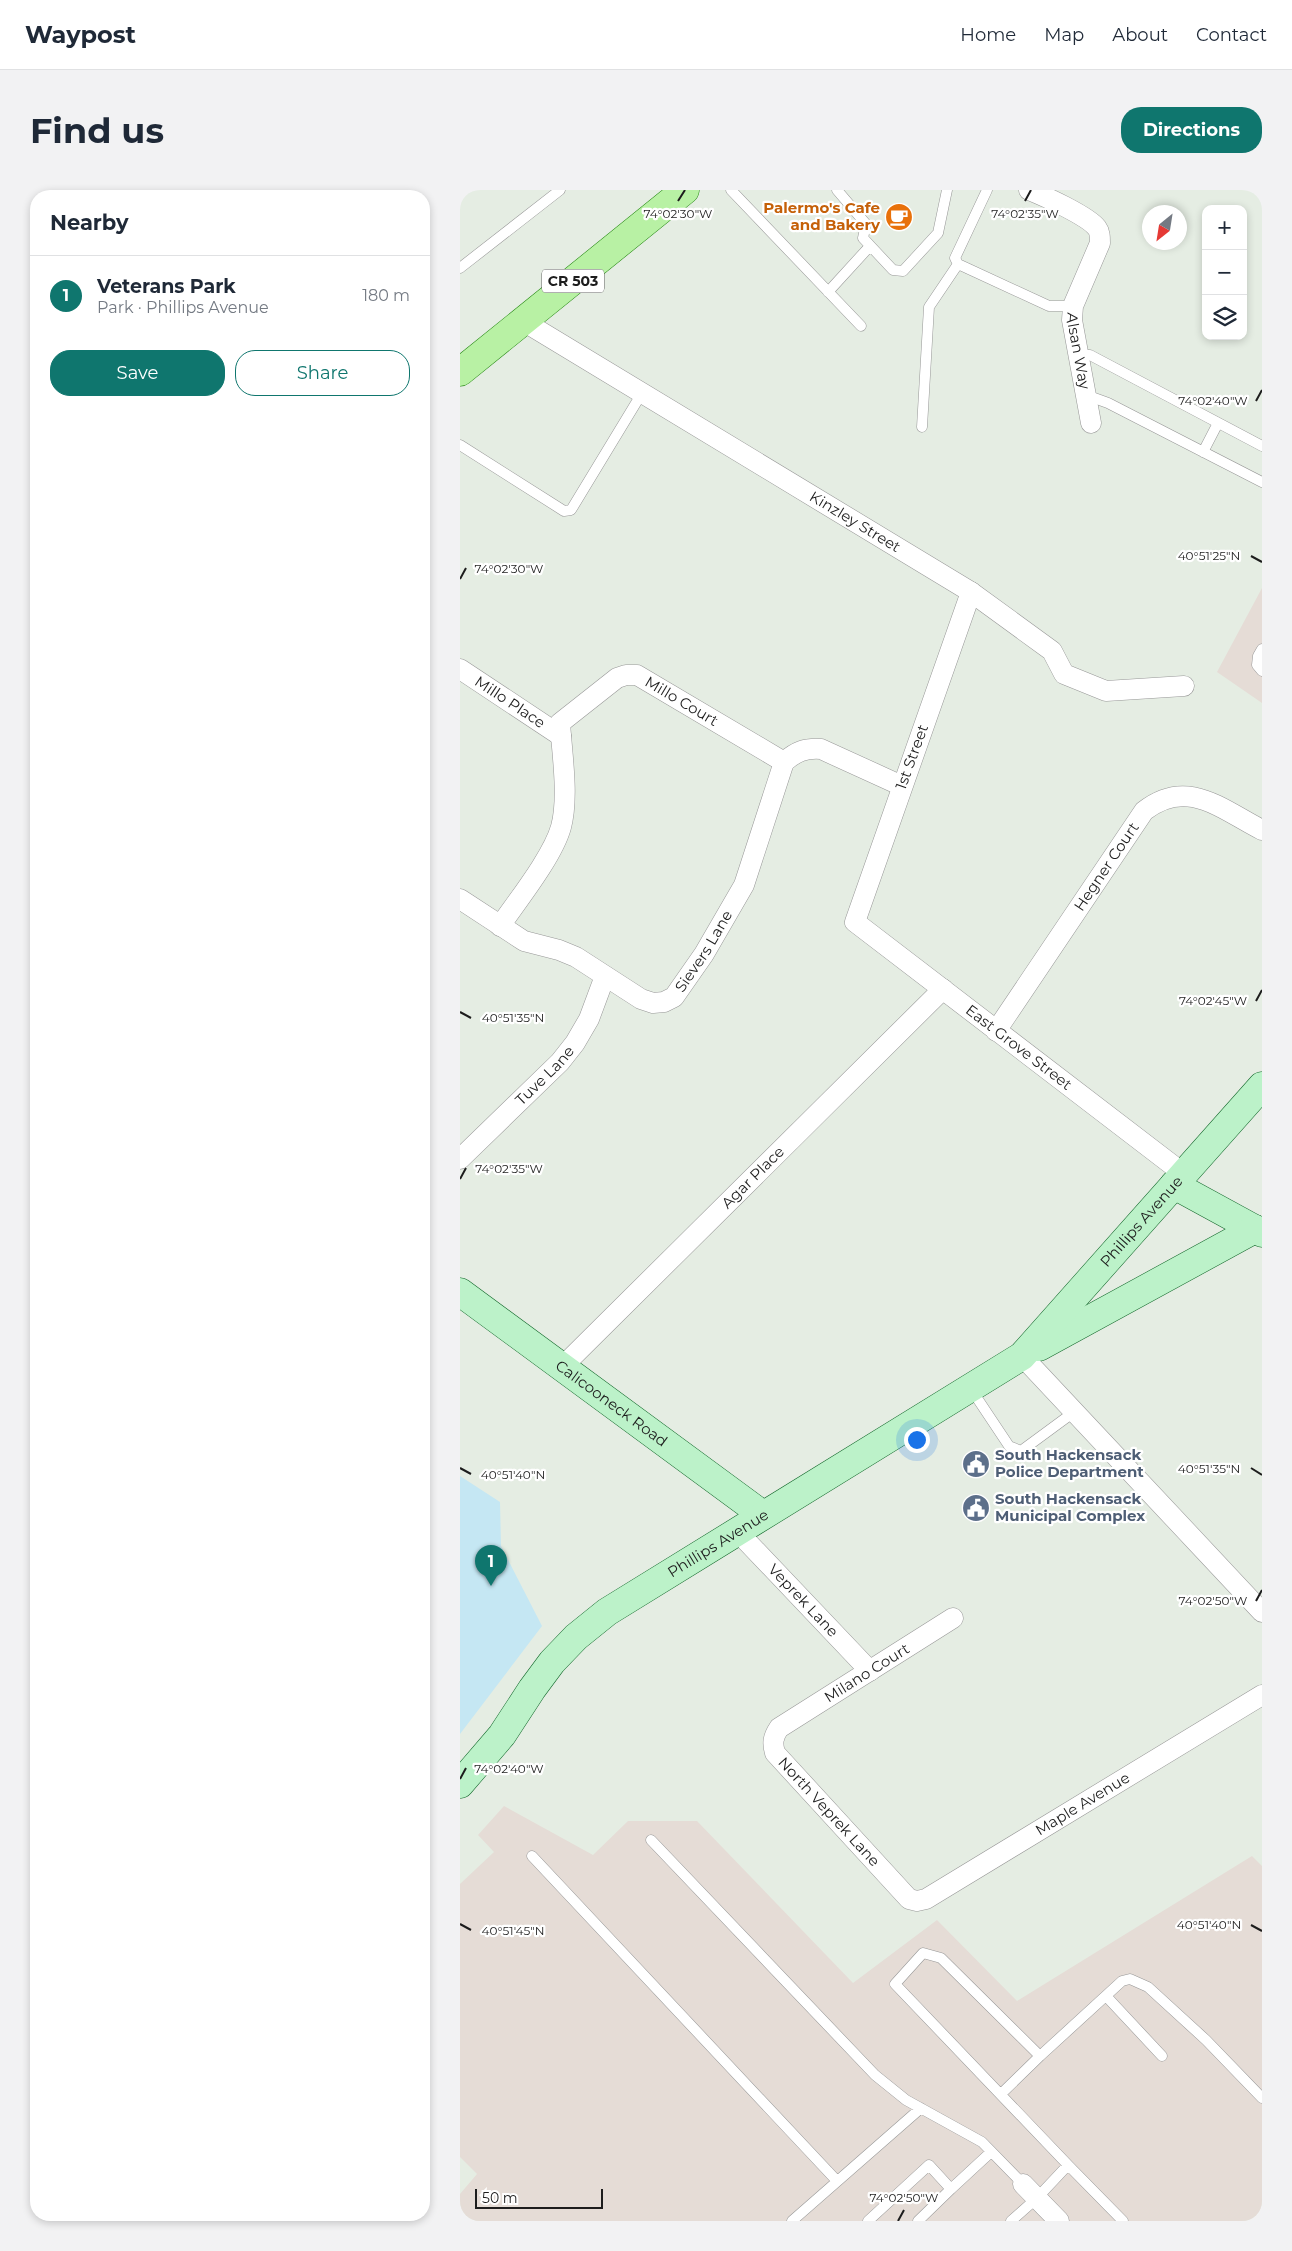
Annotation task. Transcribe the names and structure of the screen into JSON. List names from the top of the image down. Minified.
{"streets":{"main road":["CR 503"],"street":["Alsan Way","Kinzley Street","Millo Place","Millo Court","1st Street","Hegner Court","Sievers Lane","East Grove Street","Tuve Lane","Agar Place","Phillips Avenue","Calicooneck Road","Veprek Lane","Milano Court","Maple Avenue","North Veprek Lane"]},"crossings":[["CR 503","Kinzley Street"],["Kinzley Street","1st Street"],["Millo Place","Millo Court"],["Millo Court","Sievers Lane"],["1st Street","East Grove Street"],["Hegner Court","East Grove Street"],["Sievers Lane","Tuve Lane"],["East Grove Street","Agar Place"],["East Grove Street","Phillips Avenue"],["Agar Place","Calicooneck Road"],["Phillips Avenue","Calicooneck Road"],["Phillips Avenue","Veprek Lane"],["Veprek Lane","Milano Court"],["Milano Court","North Veprek Lane"],["Maple Avenue","North Veprek Lane"]],"places":{"cafe":["Palermo's Cafe and Bakery"],"public building":["South Hackensack Police Department","South Hackensack Municipal Complex"]},"scale_bar":"50 m","north":"bottom left","page":{"header":"Waypost","nav":["Home","Map","About","Contact"],"buttons":["Directions",["Save","Share"]],"title":"Find us","heading":"Nearby","map_buttons":["+","−"],"list":[{"mark":"1","name":"Veterans Park","note":"Park · Phillips Avenue","value":"180 m"}],"pins":"1","scale":"50 m"},"coordinates":["74°02'30\"W","74°02'35\"W","74°02'40\"W","40°51'25\"N","74°02'45\"W","40°51'35\"N","40°51'40\"N","74°02'50\"W","40°51'45\"N"]}
